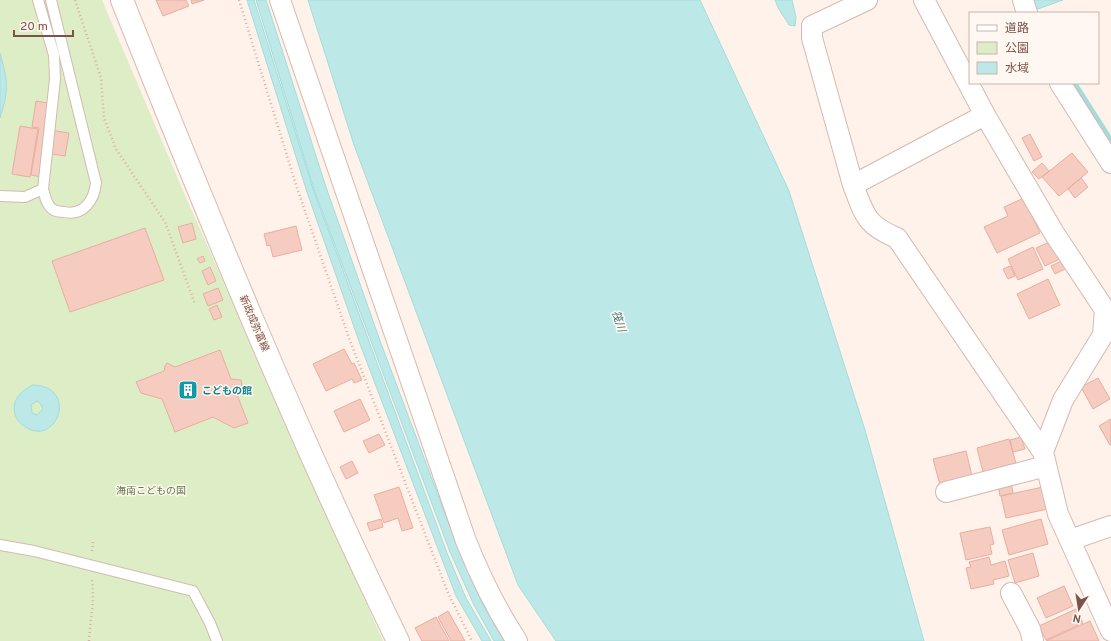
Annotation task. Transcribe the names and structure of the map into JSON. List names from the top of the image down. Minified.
{"streets":{"main road":["新政成弥富線"]},"water":["筏川"],"parks":["海南こどもの国"],"places":{"building":["こどもの館"]},"legend":["道路","公園","水域"],"scale_bar":"20 m","north":"bottom"}
